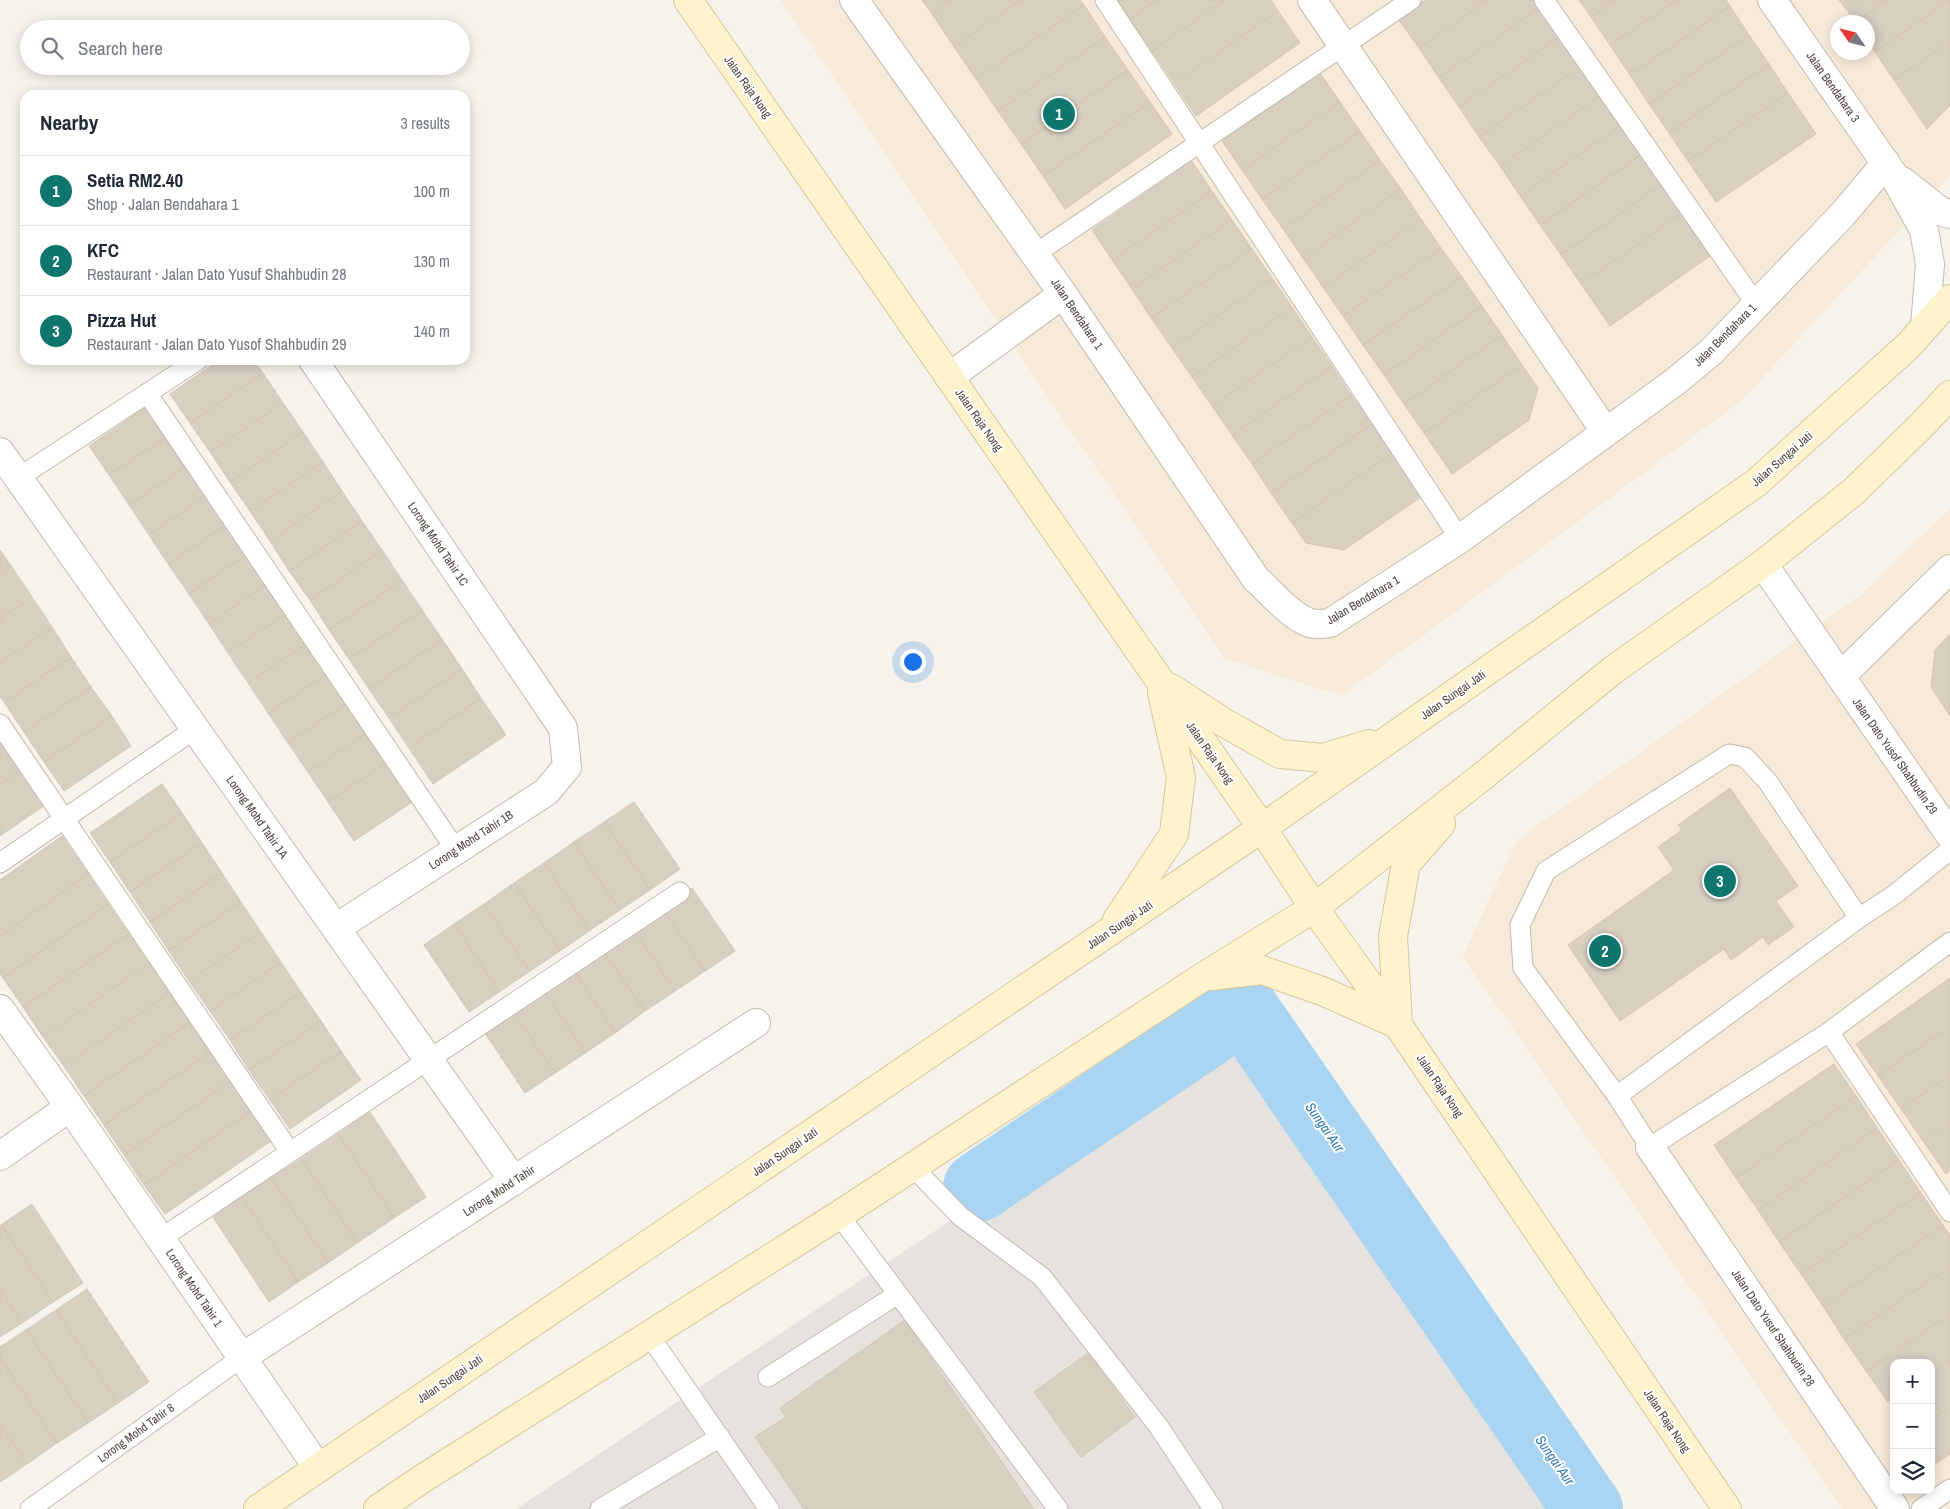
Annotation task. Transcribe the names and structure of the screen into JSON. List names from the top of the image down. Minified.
{"streets":{"main road":["Jalan Raja Nong","Jalan Sungai Jati"],"street":["Jalan Bendahara 3","Jalan Bendahara 1","Lorong Mohd Tahir 1C","Jalan Dato Yusof Shahbudin 29","Lorong Mohd Tahir 1A","Lorong Mohd Tahir 1B","Lorong Mohd Tahir","Lorong Mohd Tahir 1","Jalan Dato Yusuf Shahbudin 28"],"lane":["Lorong Mohd Tahir 8"]},"crossings":[["Jalan Raja Nong","Jalan Sungai Jati"],["Jalan Bendahara 3","Jalan Bendahara 1"],["Jalan Bendahara 3","Jalan Sungai Jati"],["Jalan Sungai Jati","Lorong Mohd Tahir 1"],["Lorong Mohd Tahir 1C","Lorong Mohd Tahir 1B"],["Lorong Mohd Tahir 1A","Lorong Mohd Tahir 1B"],["Lorong Mohd Tahir 1A","Lorong Mohd Tahir"],["Lorong Mohd Tahir","Lorong Mohd Tahir 1"],["Lorong Mohd Tahir","Lorong Mohd Tahir 8"],["Lorong Mohd Tahir 1","Lorong Mohd Tahir 8"]],"water":["Sungai Aur"],"north":"top left","page":{"search":"Search here","heading":["Nearby","3 results"],"pins":["1","3","2"],"list":[{"mark":"1","name":"Setia RM2.40","note":"Shop · Jalan Bendahara 1","value":"100 m"},{"mark":"2","name":"KFC","note":"Restaurant · Jalan Dato Yusuf Shahbudin 28","value":"130 m"},{"mark":"3","name":"Pizza Hut","note":"Restaurant · Jalan Dato Yusof Shahbudin 29","value":"140 m"}],"map_buttons":["+","−"]}}
